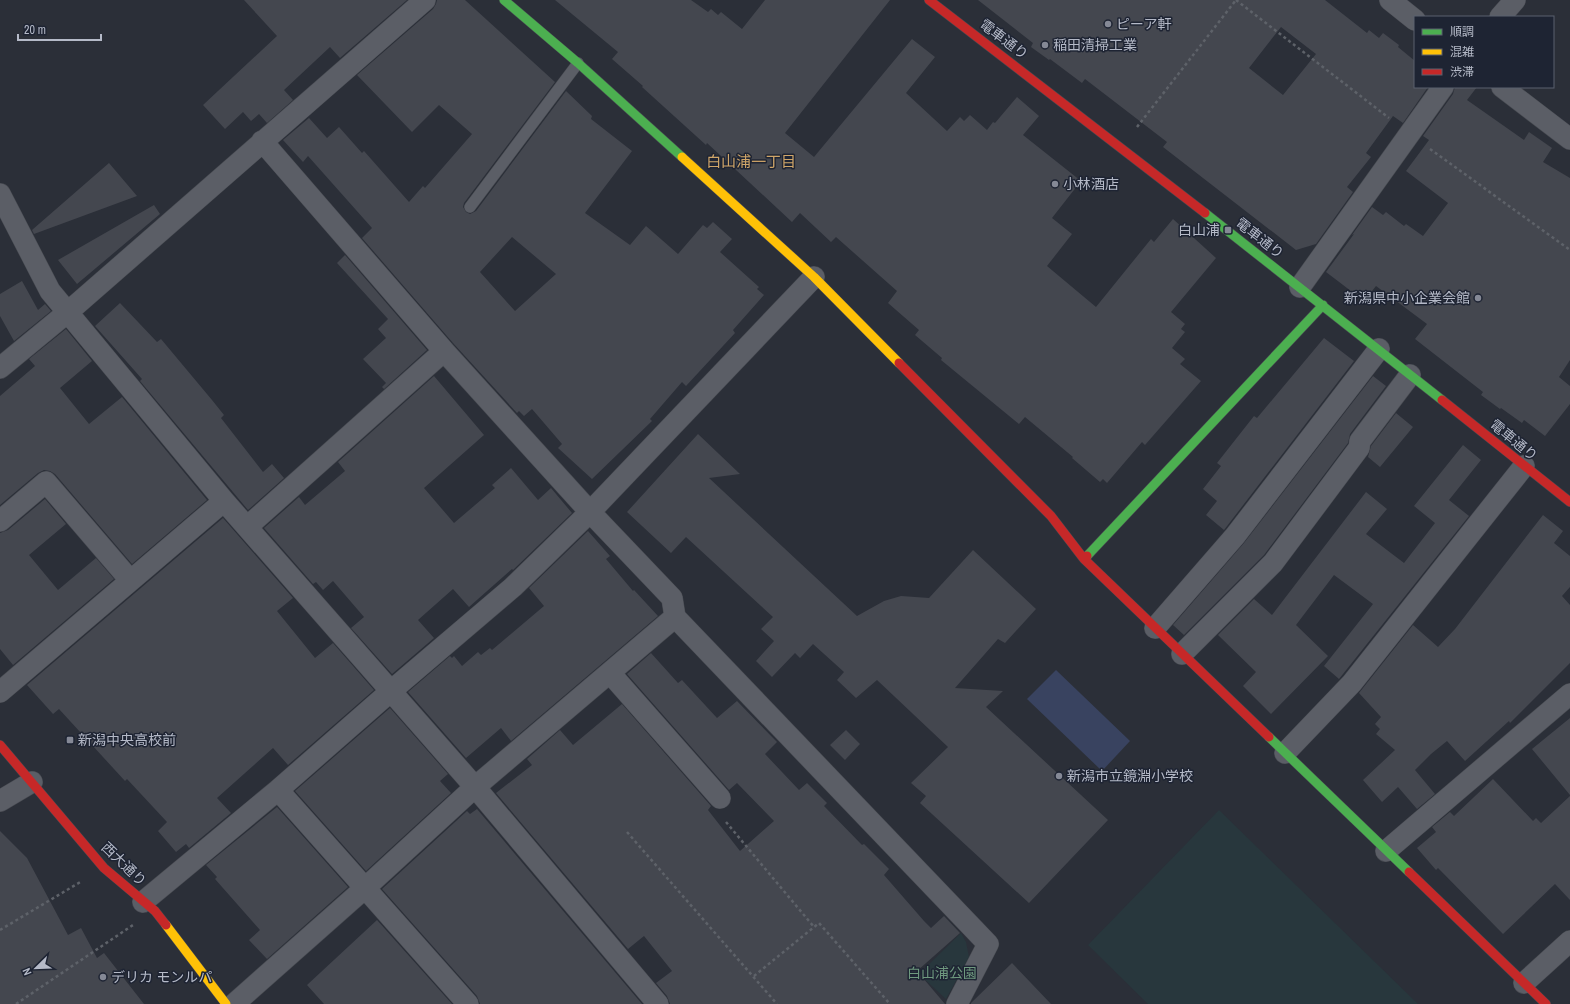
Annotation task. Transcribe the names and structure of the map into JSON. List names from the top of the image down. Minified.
{"streets":{"main road":["電車通り","西大通り"]},"districts":["白山浦一丁目"],"parks":["白山浦公園"],"places":{"other":["ピーア軒","稲田清掃工業","小林酒店","新潟県中小企業会館","新潟市立鏡淵小学校","デリカ モンルパ"],"transit":["白山浦","新潟中央高校前"]},"legend":["順調","混雑","渋滞"],"scale_bar":"20 m","north":"bottom left"}
